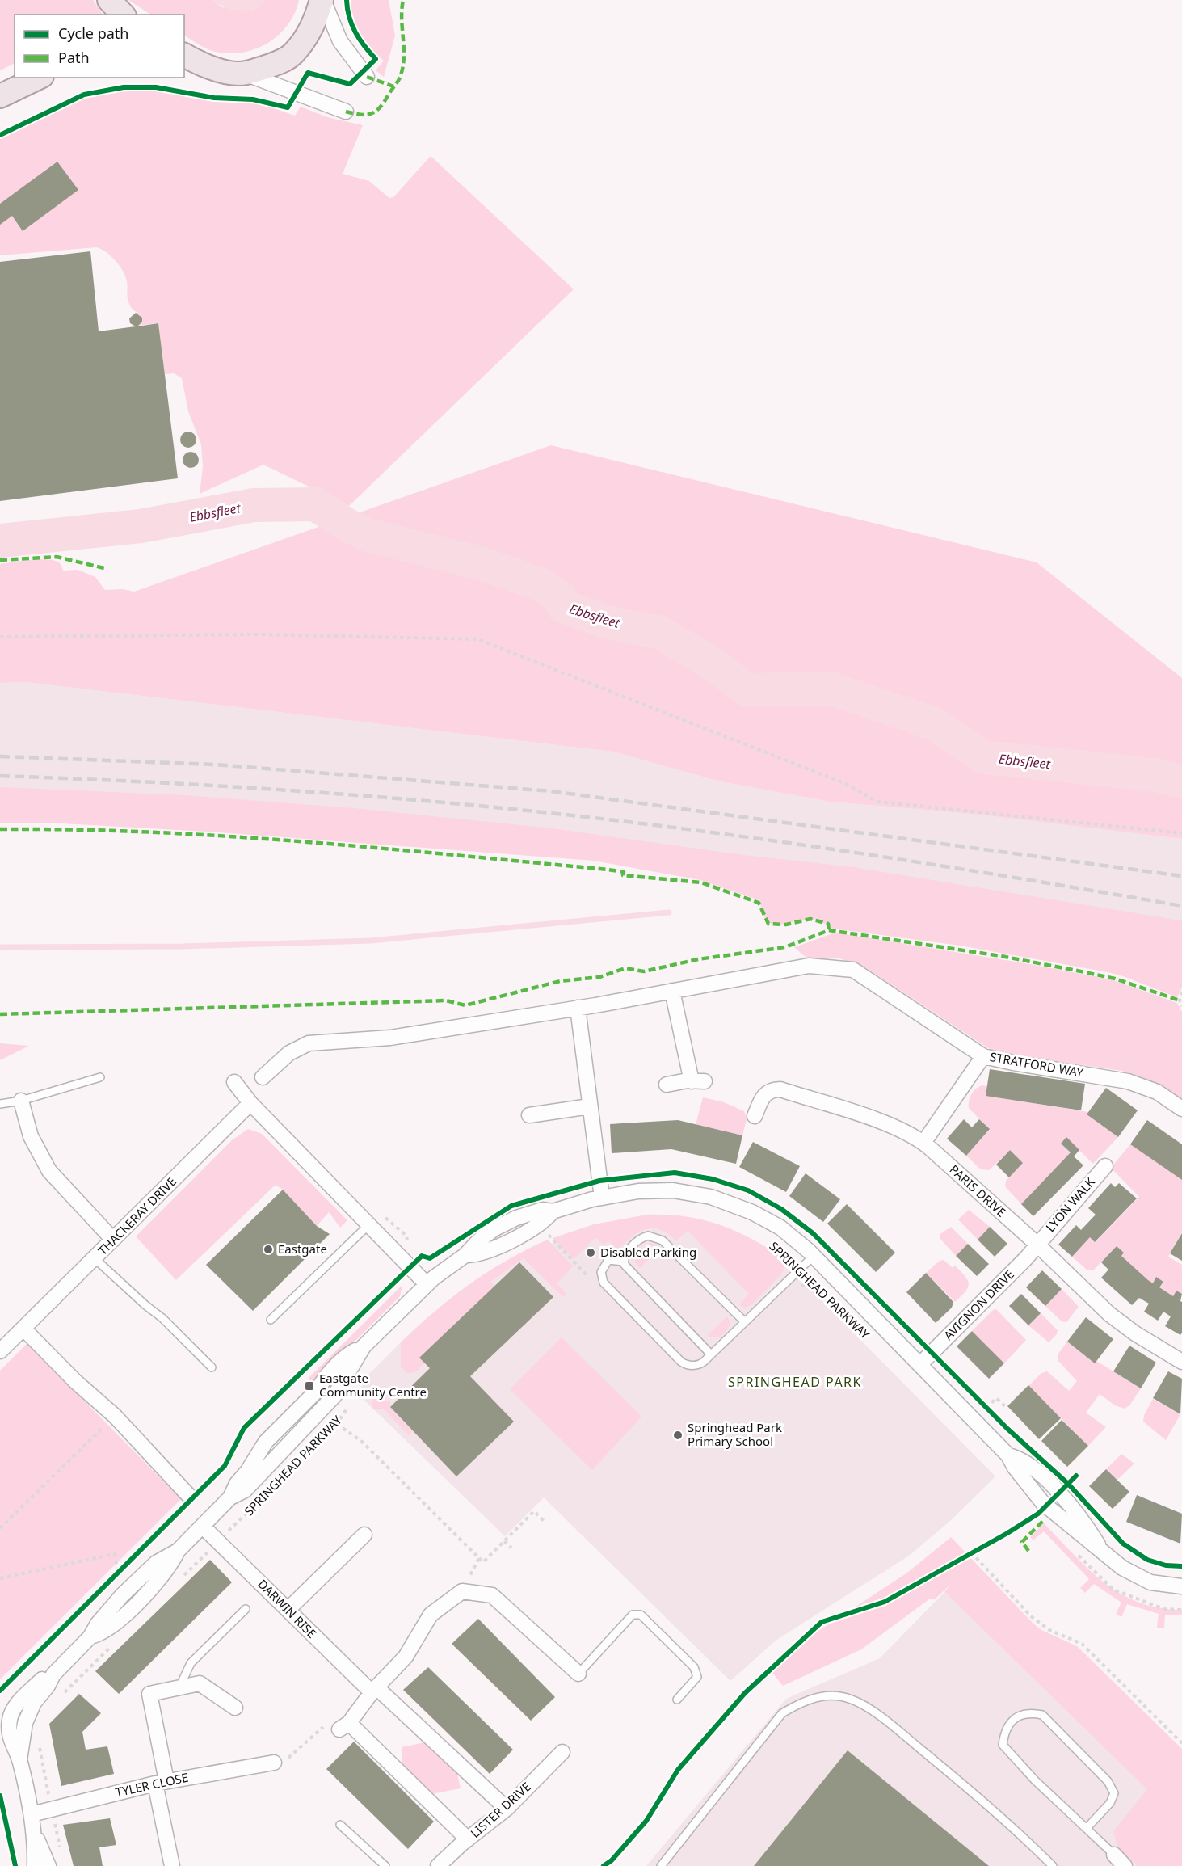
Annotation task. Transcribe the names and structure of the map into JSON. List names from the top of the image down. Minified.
{"streets":{"street":["STRATFORD WAY","PARIS DRIVE","LYON WALK","THACKERAY DRIVE","SPRINGHEAD PARKWAY","AVIGNON DRIVE","DARWIN RISE","TYLER CLOSE","LISTER DRIVE"]},"crossings":[["PARIS DRIVE","LYON WALK"],["PARIS DRIVE","AVIGNON DRIVE"],["LYON WALK","AVIGNON DRIVE"],["SPRINGHEAD PARKWAY","AVIGNON DRIVE"],["SPRINGHEAD PARKWAY","DARWIN RISE"],["SPRINGHEAD PARKWAY","TYLER CLOSE"],["DARWIN RISE","LISTER DRIVE"]],"districts":["SPRINGHEAD PARK"],"water":["Ebbsfleet"],"places":{"other":["Eastgate","Disabled Parking","Springhead Park Primary School"],"transit":["Eastgate Community Centre"]},"legend":["Cycle path","Path"]}
